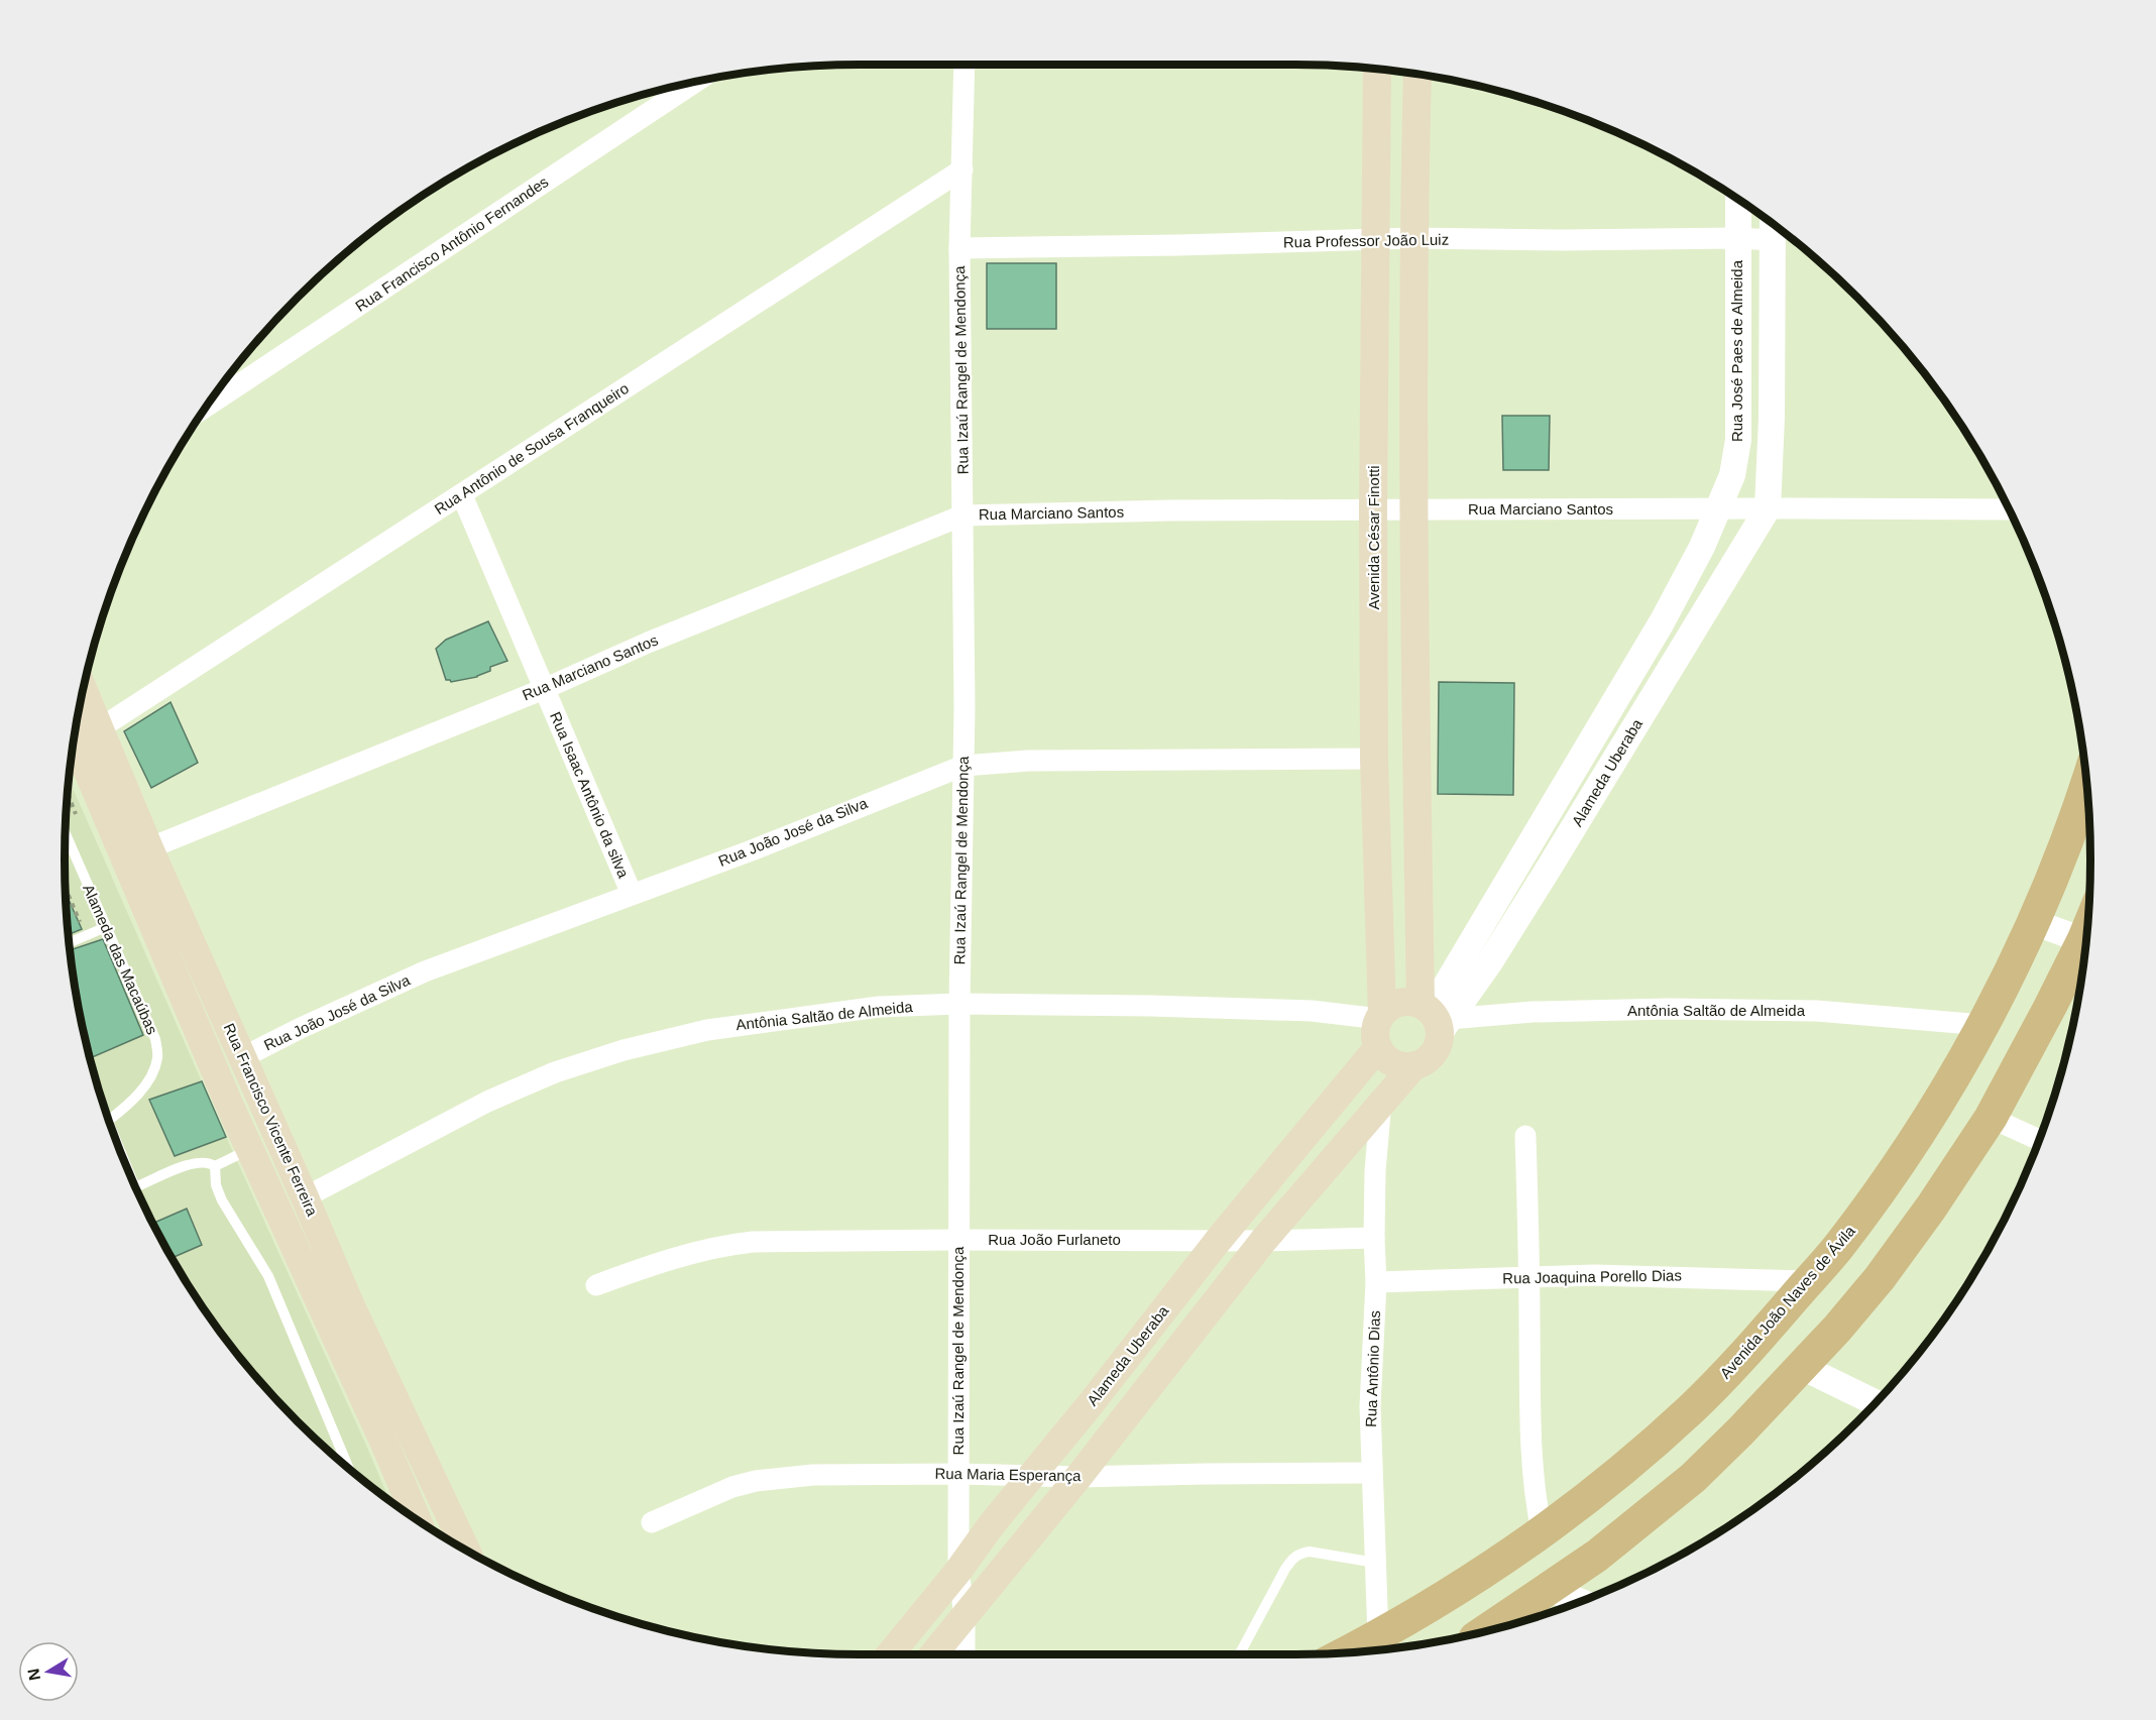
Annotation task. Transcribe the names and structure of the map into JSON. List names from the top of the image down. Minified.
{"streets":{"main road":["Avenida César Finotti","Alameda Uberaba","Rua Francisco Vicente Ferreira","Avenida João Naves de Ávila"],"street":["Rua Professor João Luiz","Rua Francisco Antônio Fernandes","Rua José Paes de Almeida","Rua Izaú Rangel de Mendonça","Rua Antônio de Sousa Franqueiro","Rua Marciano Santos","Rua Isaac Antônio da silva","Rua João José da Silva","Antônia Saltão de Almeida","Rua João Furlaneto","Rua Joaquina Porello Dias","Rua Antônio Dias","Rua Maria Esperança"],"lane":["Alameda das Macaúbas"]},"crossings":[["Rua Professor João Luiz","Rua José Paes de Almeida"],["Rua Professor João Luiz","Rua Izaú Rangel de Mendonça"],["Rua Professor João Luiz","Avenida César Finotti"],["Rua José Paes de Almeida","Rua Marciano Santos"],["Rua José Paes de Almeida","Alameda Uberaba"],["Rua Izaú Rangel de Mendonça","Rua Antônio de Sousa Franqueiro"],["Rua Izaú Rangel de Mendonça","Rua Marciano Santos"],["Rua Izaú Rangel de Mendonça","Alameda Uberaba"],["Rua Izaú Rangel de Mendonça","Rua João José da Silva"],["Rua Izaú Rangel de Mendonça","Antônia Saltão de Almeida"],["Rua Izaú Rangel de Mendonça","Rua João Furlaneto"],["Rua Izaú Rangel de Mendonça","Rua Maria Esperança"],["Rua Antônio de Sousa Franqueiro","Rua Isaac Antônio da silva"],["Rua Antônio de Sousa Franqueiro","Rua Francisco Vicente Ferreira"],["Rua Marciano Santos","Avenida César Finotti"],["Rua Marciano Santos","Alameda Uberaba"],["Rua Marciano Santos","Rua Isaac Antônio da silva"],["Rua Marciano Santos","Rua Francisco Vicente Ferreira"],["Avenida César Finotti","Alameda Uberaba"],["Avenida César Finotti","Rua João José da Silva"],["Avenida César Finotti","Antônia Saltão de Almeida"],["Alameda Uberaba","Antônia Saltão de Almeida"],["Alameda Uberaba","Rua João Furlaneto"],["Alameda Uberaba","Rua Antônio Dias"],["Alameda Uberaba","Rua Maria Esperança"],["Rua Isaac Antônio da silva","Rua João José da Silva"],["Rua João José da Silva","Rua Francisco Vicente Ferreira"],["Antônia Saltão de Almeida","Rua Francisco Vicente Ferreira"],["Antônia Saltão de Almeida","Avenida João Naves de Ávila"],["Rua João Furlaneto","Rua Antônio Dias"],["Rua Joaquina Porello Dias","Avenida João Naves de Ávila"],["Rua Joaquina Porello Dias","Rua Antônio Dias"],["Avenida João Naves de Ávila","Rua Antônio Dias"],["Rua Antônio Dias","Rua Maria Esperança"]],"north":"left"}
